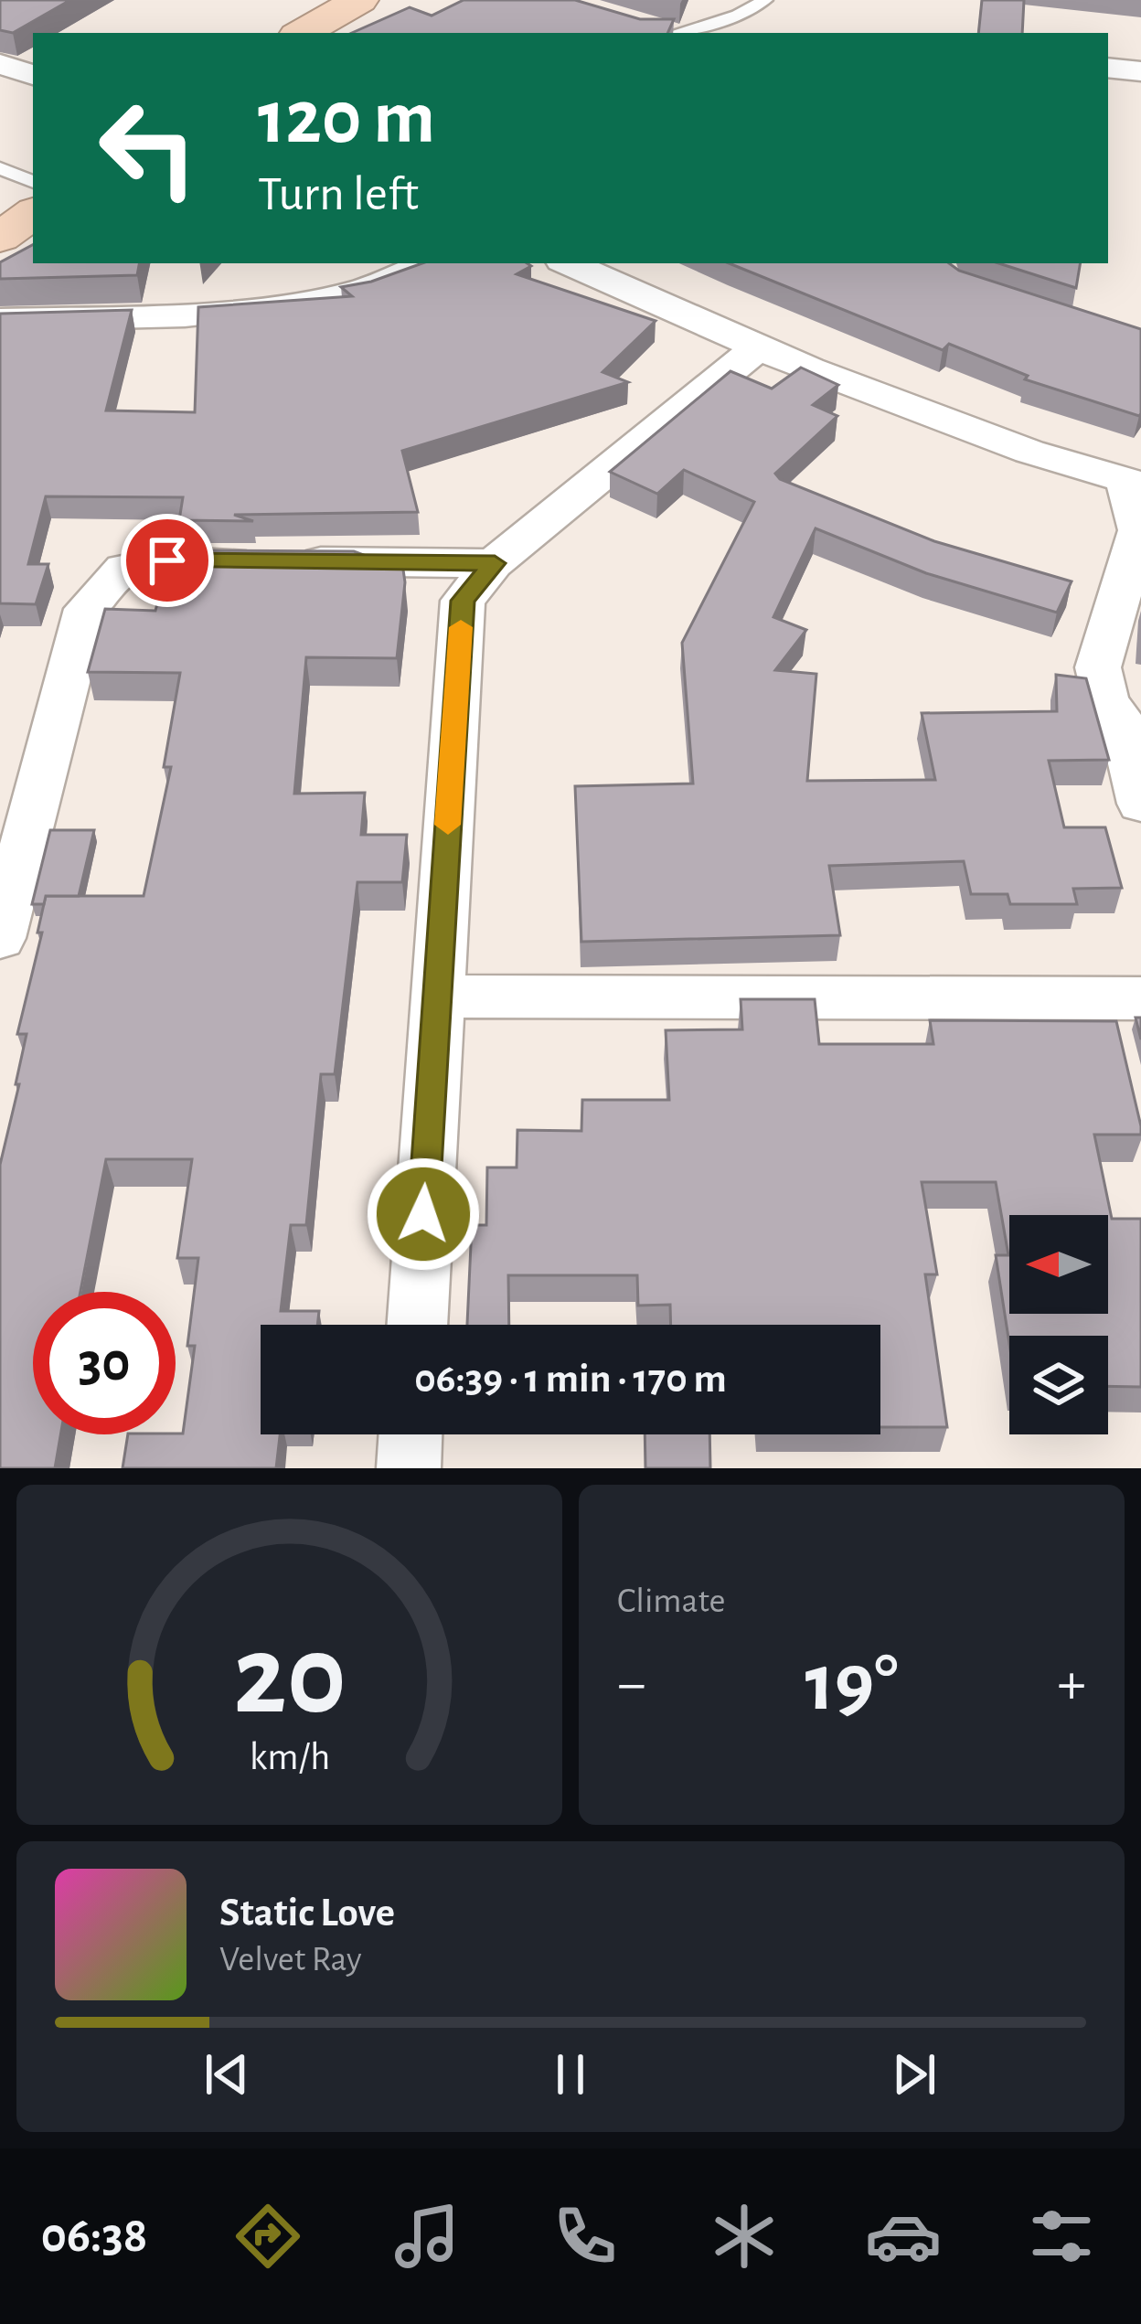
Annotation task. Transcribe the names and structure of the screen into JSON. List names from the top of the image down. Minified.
{"north":"left","page":{"turn":["120 m","Turn left"],"limit":"30","trip":"06:39 · 1 min · 170 m","tile":"Climate","heat":["−","19°","+"],"song":["Static Love","Velvet Ray"],"tabs":"06:38","gauge":["20","km/h"]}}
